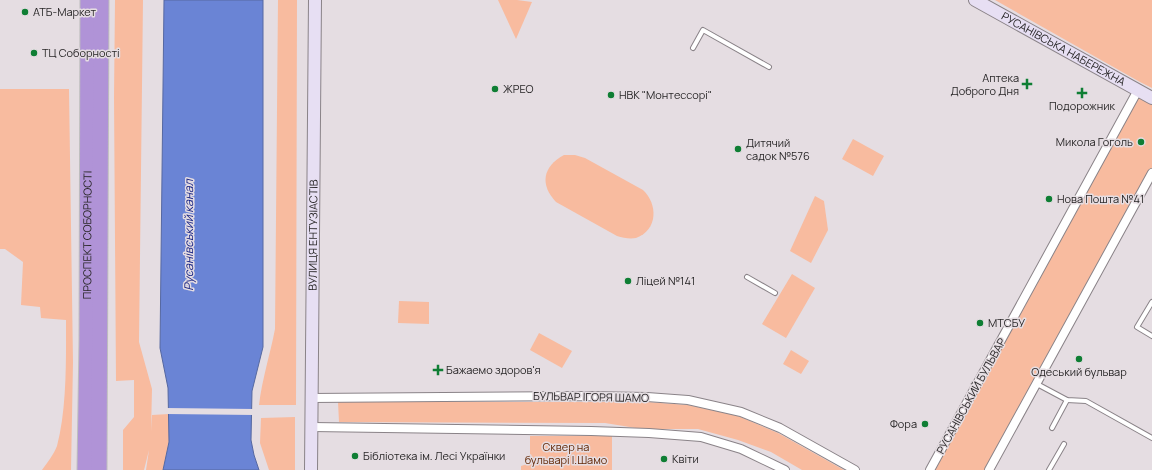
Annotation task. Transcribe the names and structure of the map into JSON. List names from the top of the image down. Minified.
{"streets":{"highway":["ПРОСПЕКТ СОБОРНОСТІ"],"street":["РУСАНІВСЬКА НАБЕРЕЖНА","ВУЛИЦЯ ЕНТУЗІАСТІВ","РУСАНІВСЬКИЙ БУЛЬВАР","БУЛЬВАР ІГОРЯ ШАМО"]},"crossings":[["РУСАНІВСЬКА НАБЕРЕЖНА","РУСАНІВСЬКИЙ БУЛЬВАР"],["ВУЛИЦЯ ЕНТУЗІАСТІВ","БУЛЬВАР ІГОРЯ ШАМО"]],"water":["Русанівський канал"],"parks":["Сквер на бульварі І.Шамо"],"places":{"other":["АТБ-Маркет","ТЦ Соборності","ЖРЕО","НВК \"Монтессорі\"","Микола Гоголь","Дитячий садок №576","Нова Пошта №41","Ліцей №141","МТСБУ","Одеський бульвар","Фора","Бібліотека ім. Лесі Українки","Квіти"],"health":["Аптека Доброго Дня","Подорожник","Бажаемо здоров'я"]}}
